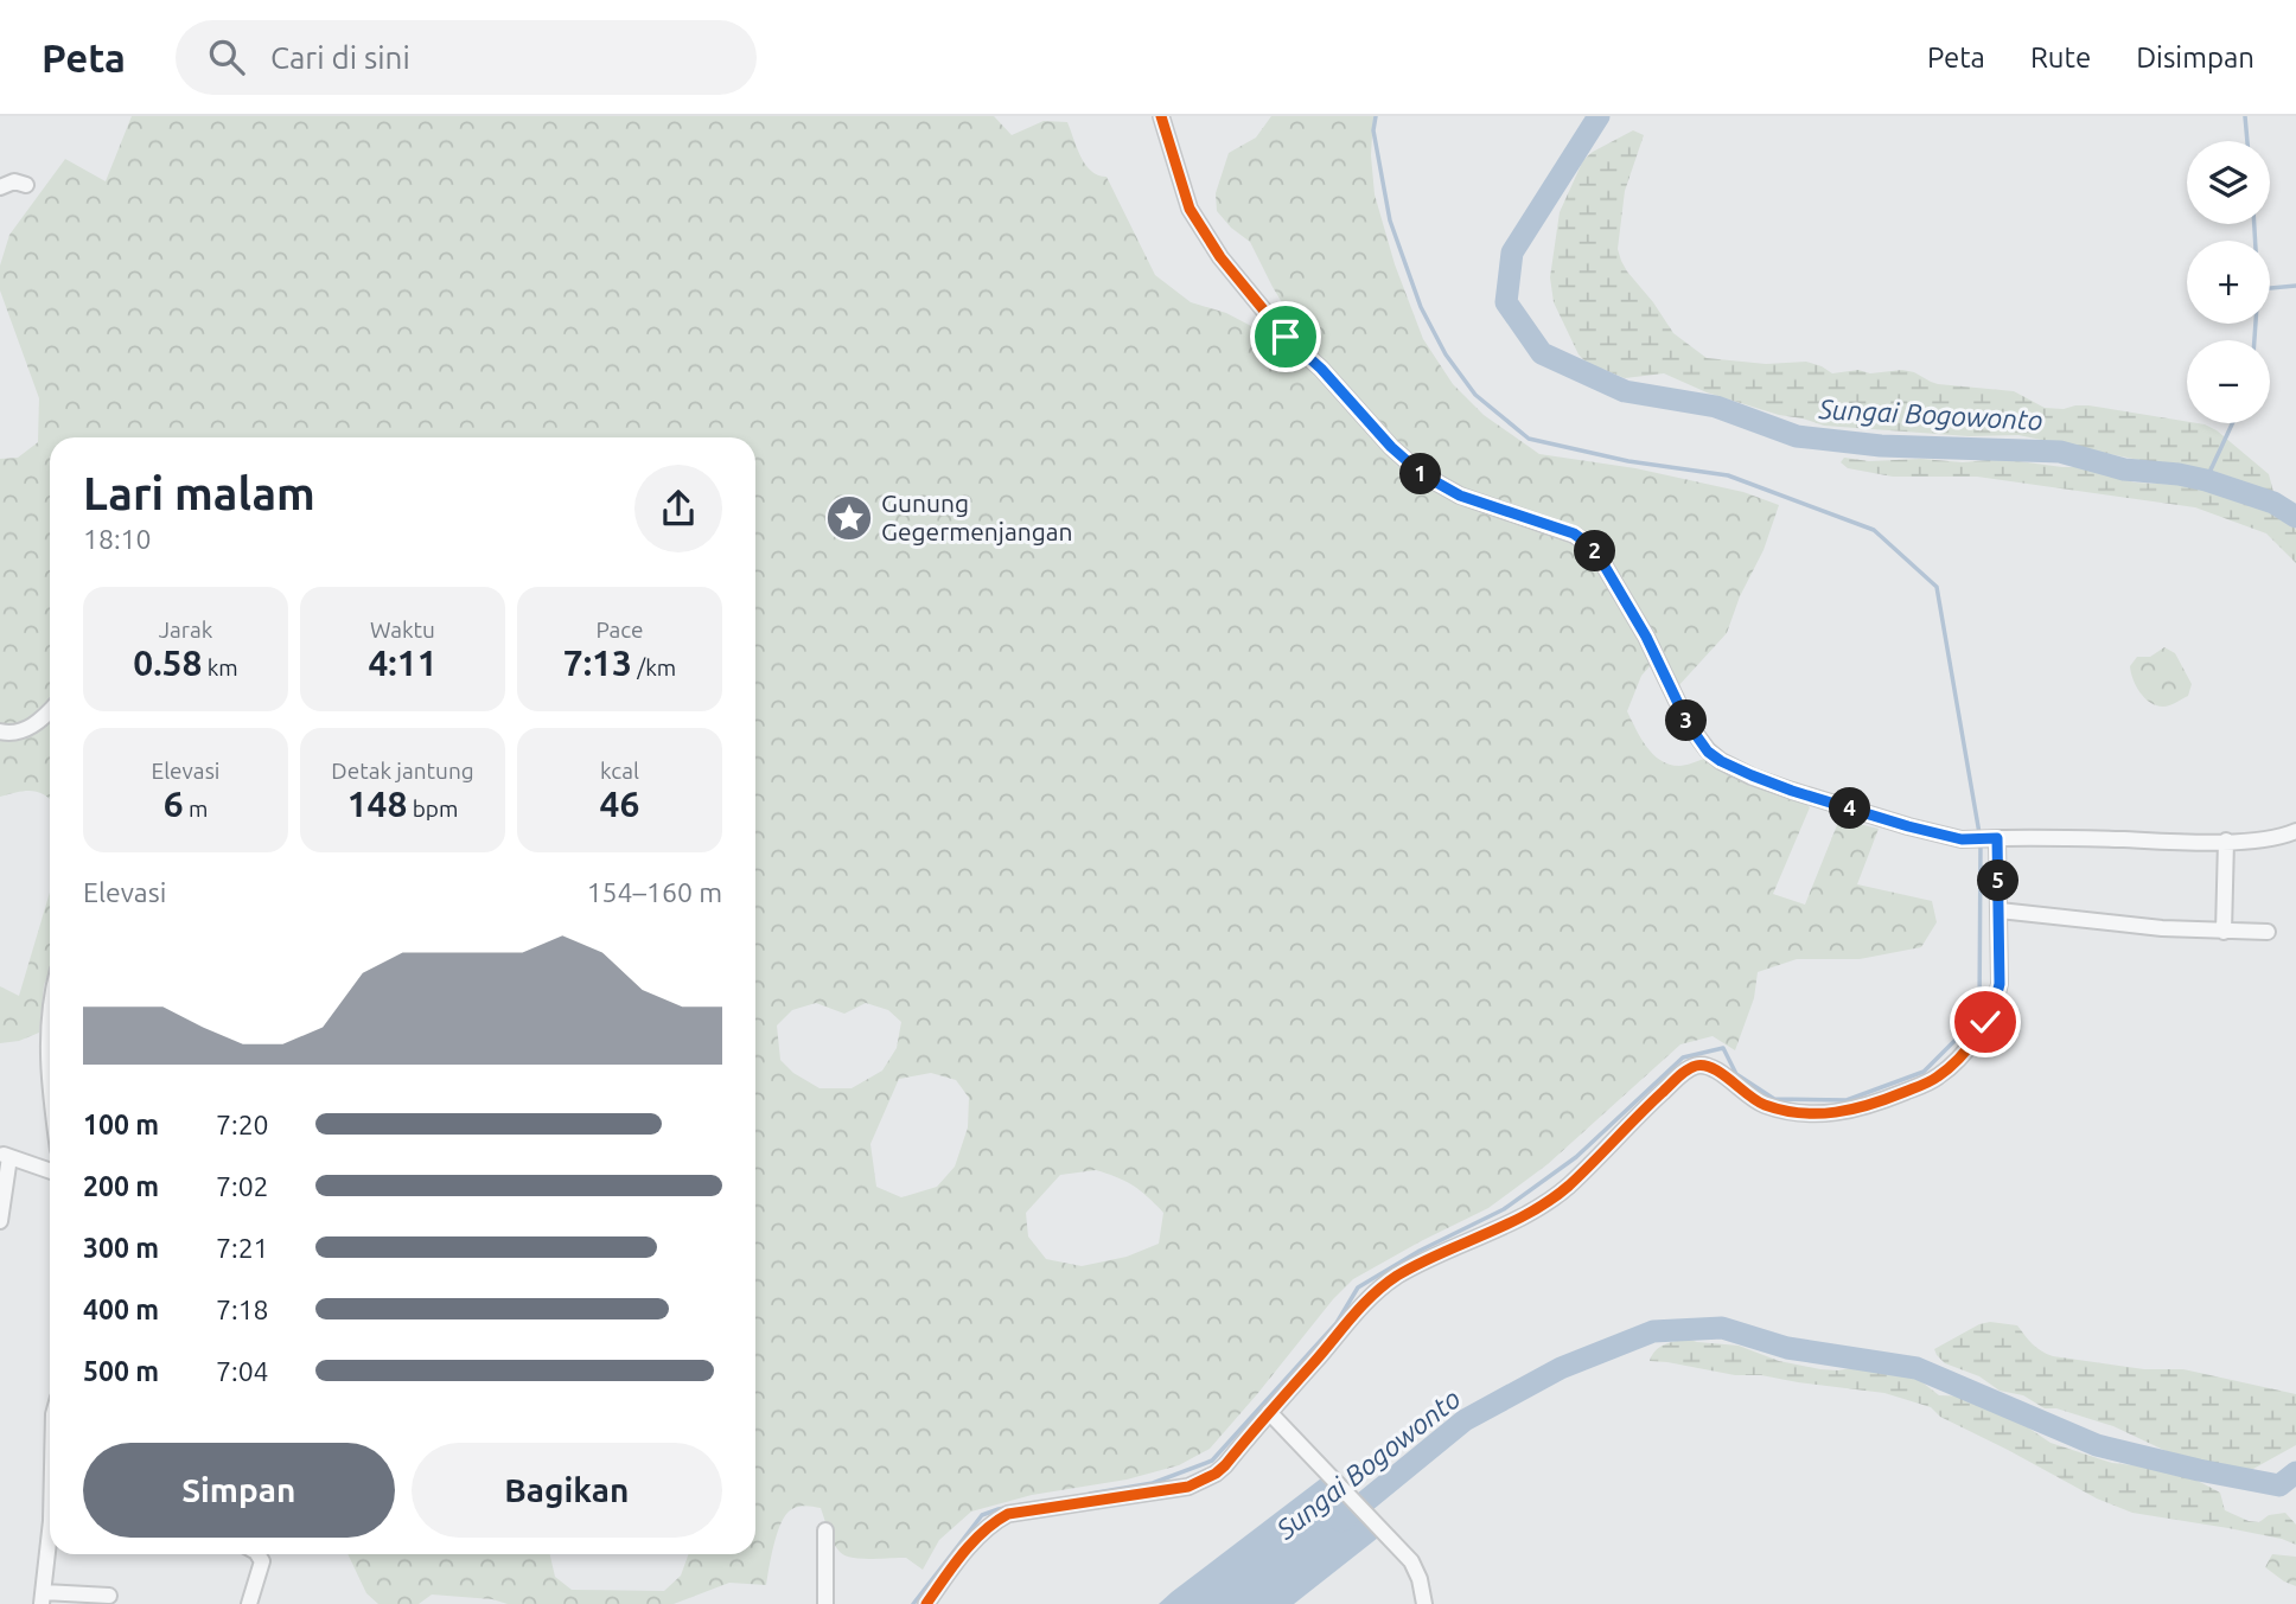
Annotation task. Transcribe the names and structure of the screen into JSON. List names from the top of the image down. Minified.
{"water":["Sungai Bogowonto"],"places":{"place":["Gunung Gegermenjangan"]},"page":{"header":"Peta","search":"Cari di sini","nav":["Peta","Rute","Disimpan"],"map_buttons":["+","−"],"heading":["Lari malam","18:10"],"pins":["1","2","3","4","5"],"stats":[["Jarak","0.58 km"],["Waktu","4:11"],["Pace","7:13 /km"],["Elevasi","6 m"],["Detak jantung","148 bpm"],["kcal","46"]],"chart":["Elevasi","154–160 m"],"list":[{"name":"100 m","note":"7:20"},{"name":"200 m","note":"7:02"},{"name":"300 m","note":"7:21"},{"name":"400 m","note":"7:18"},{"name":"500 m","note":"7:04"}],"buttons":["Simpan","Bagikan"]}}
